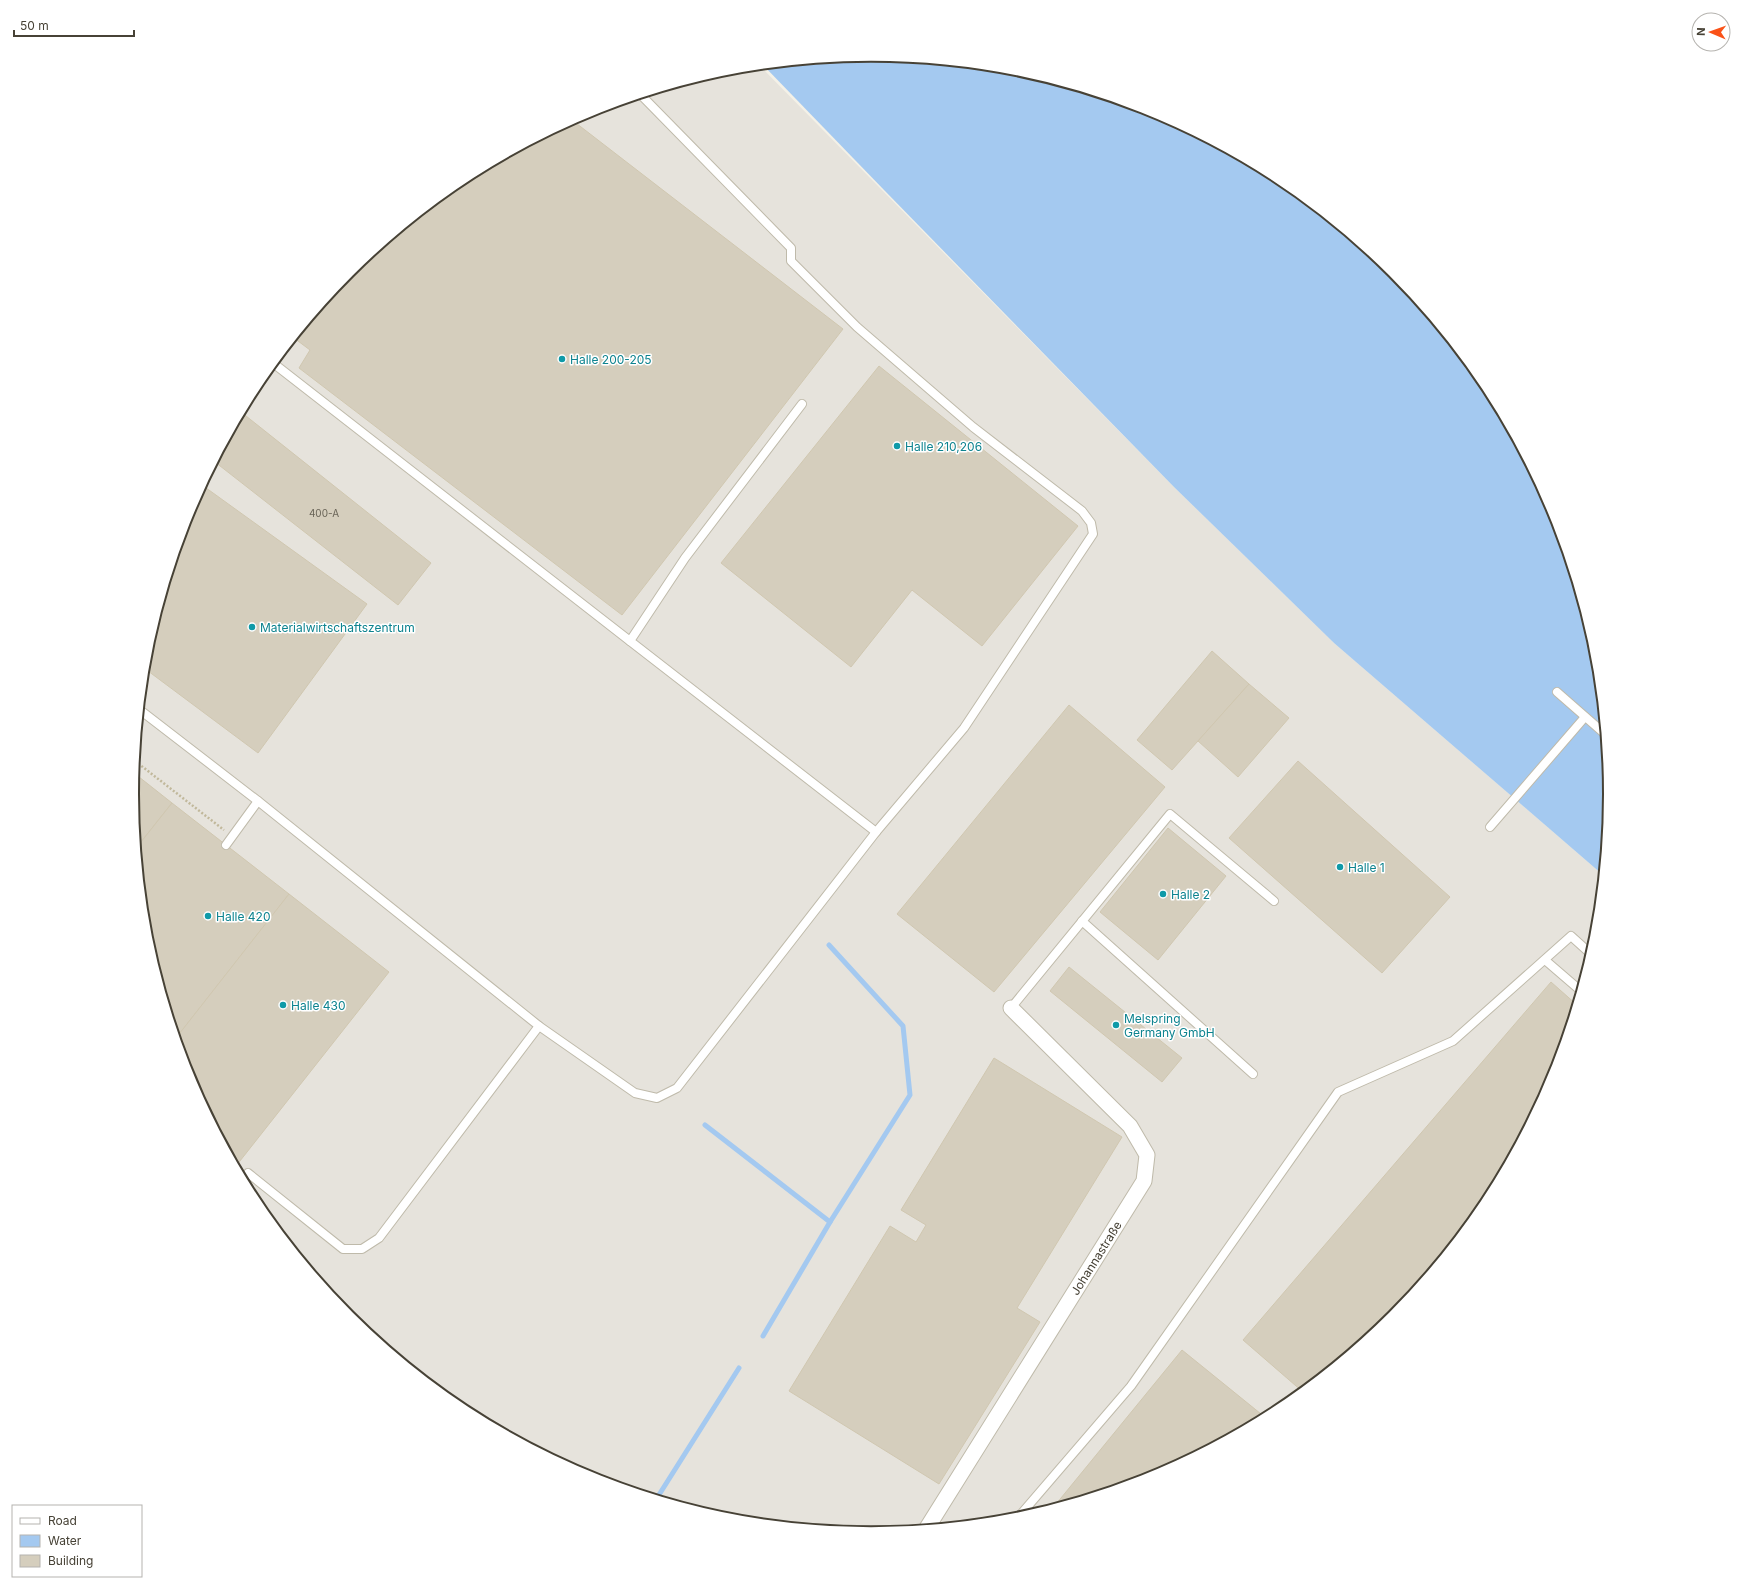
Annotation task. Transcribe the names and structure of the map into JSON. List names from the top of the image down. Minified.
{"streets":{"street":["Johannastraße"]},"places":["Halle 200-205","Halle 210,206","Materialwirtschaftszentrum","Halle 1","Halle 2","Halle 420","Halle 430","Melspring Germany GmbH"],"house_numbers":["400-A"],"legend":["Road","Water","Building"],"scale_bar":"50 m","north":"left"}
